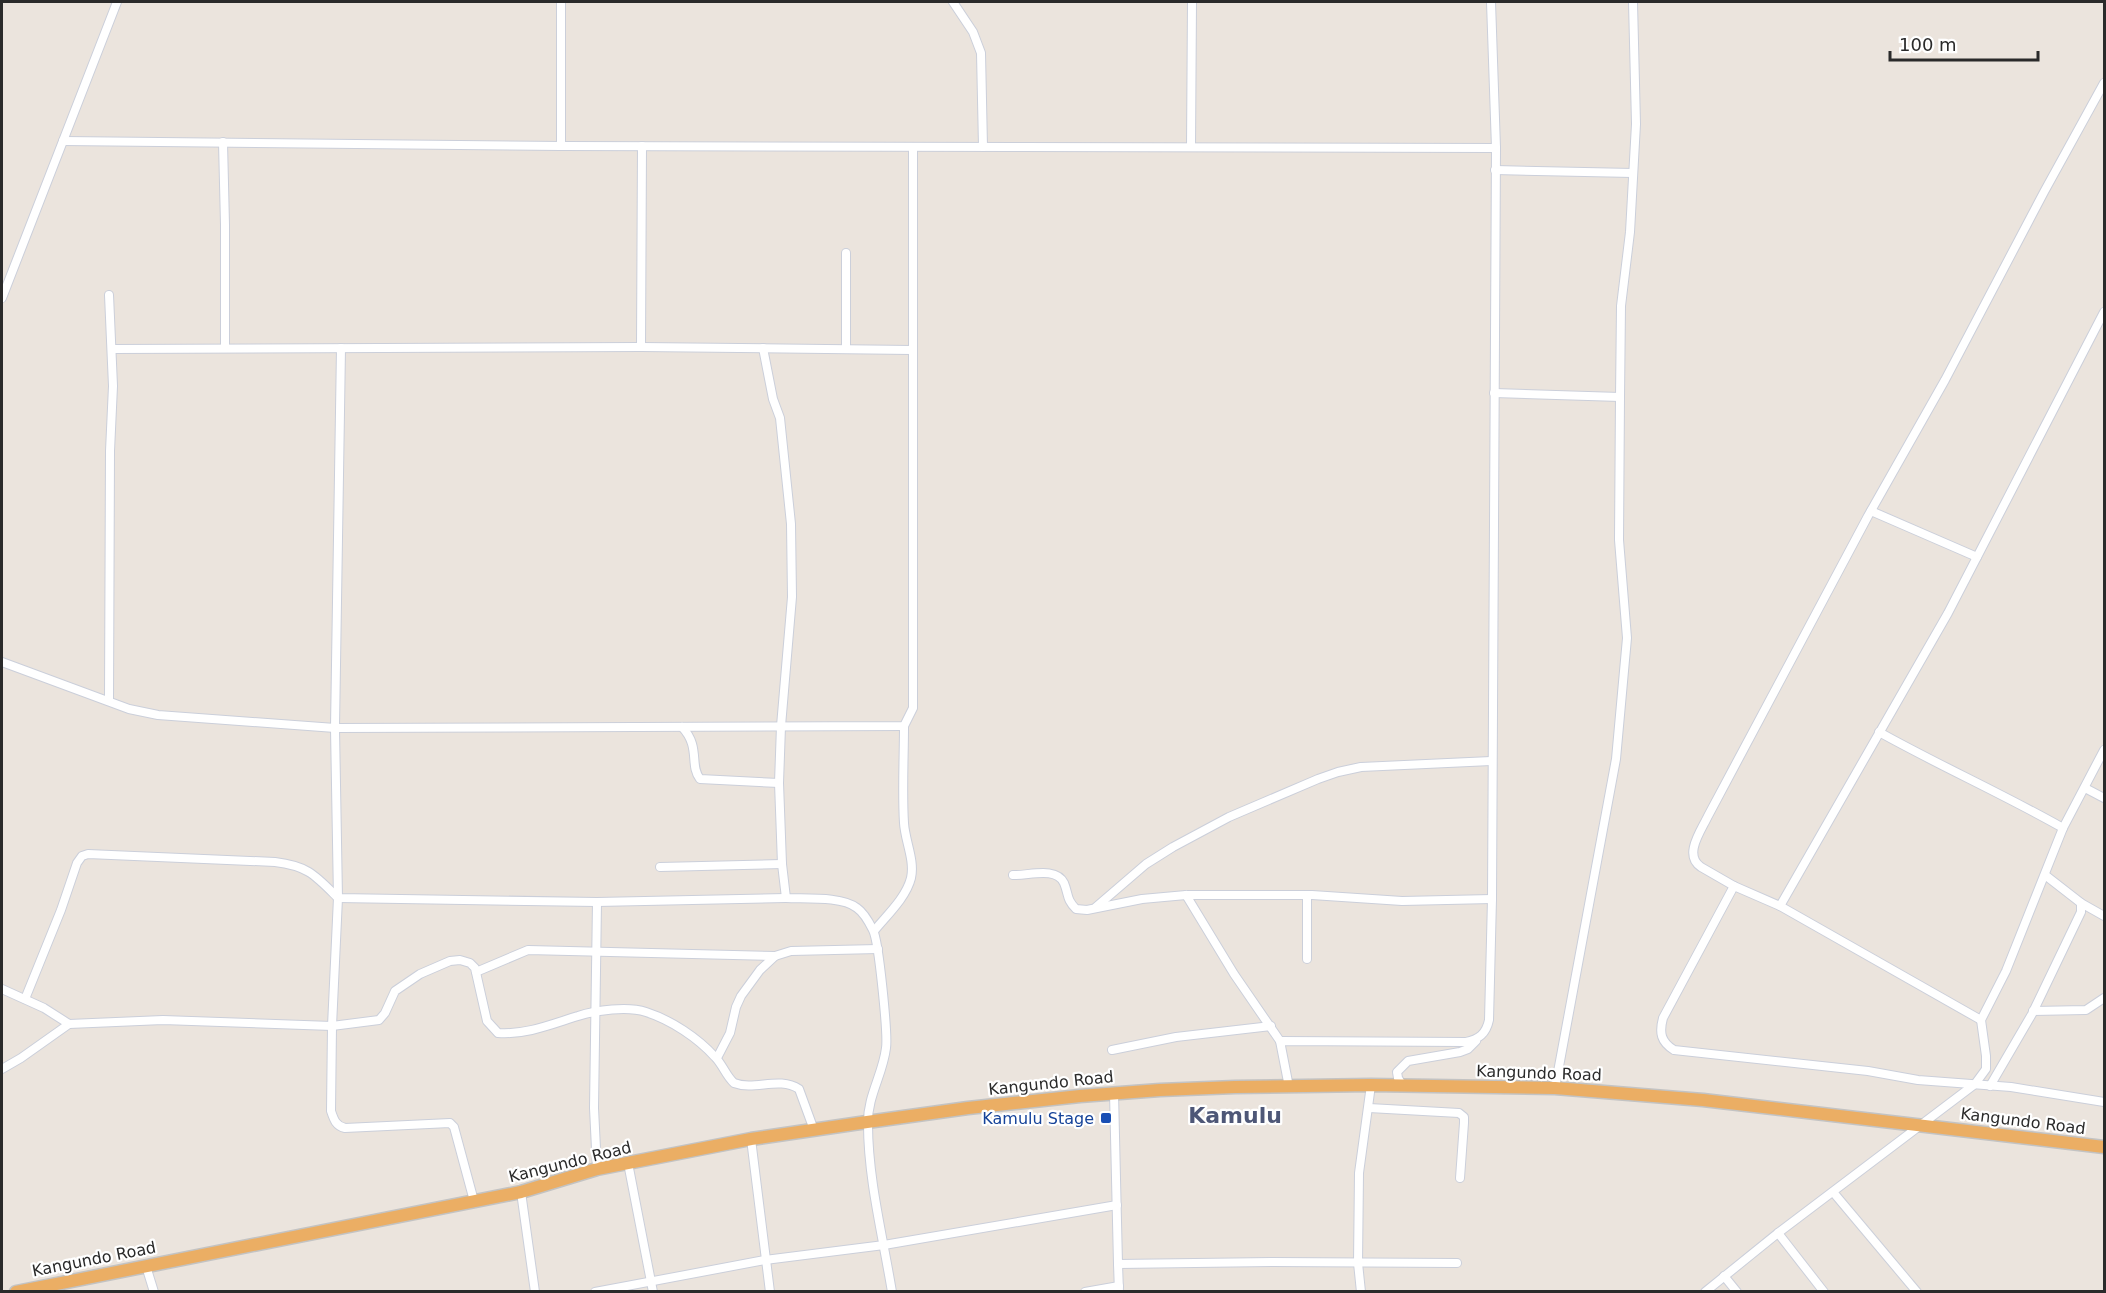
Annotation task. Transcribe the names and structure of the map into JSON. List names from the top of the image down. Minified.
{"streets":{"highway":["Kangundo Road"]},"districts":["Kamulu"],"places":{"transit":["Kamulu Stage"]},"scale_bar":"100 m"}
